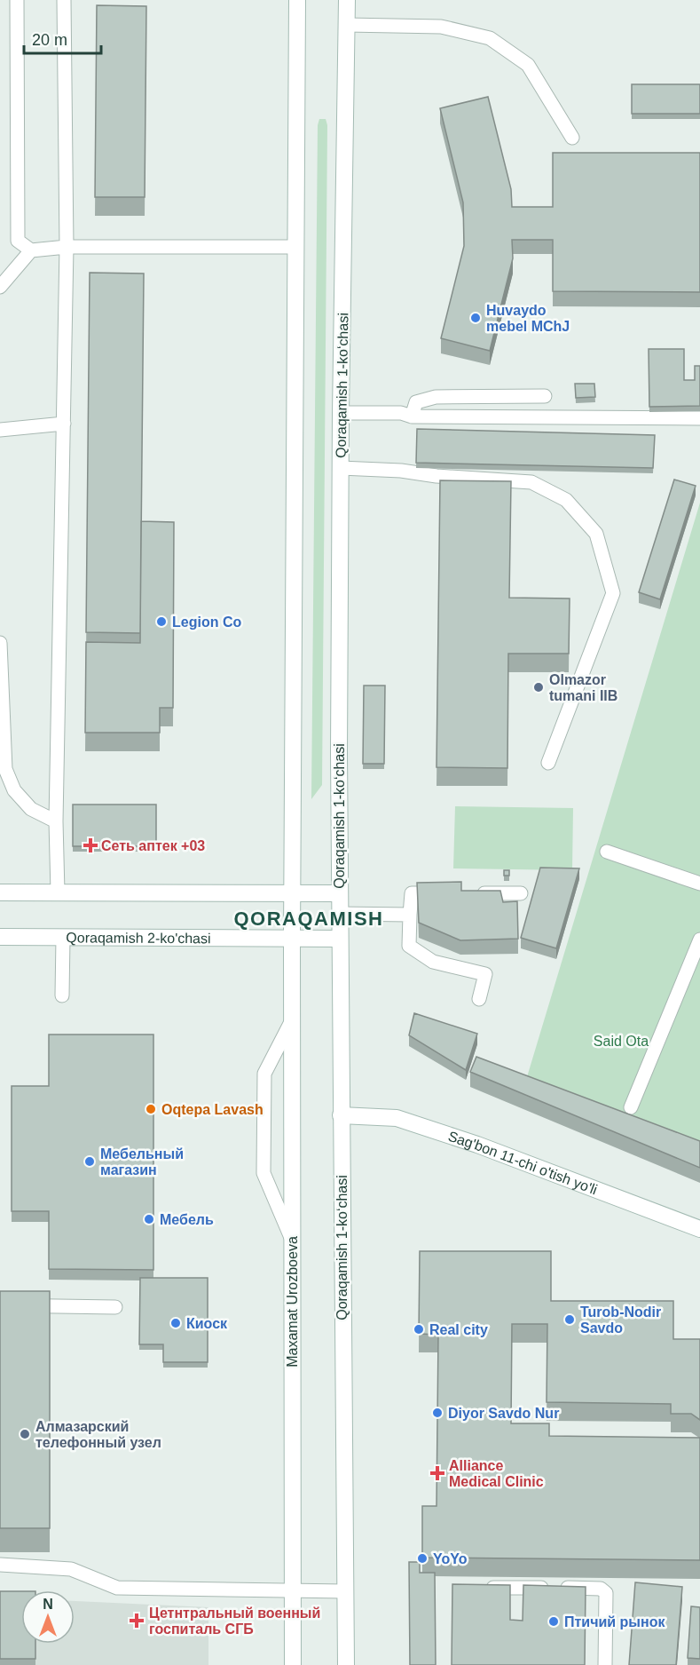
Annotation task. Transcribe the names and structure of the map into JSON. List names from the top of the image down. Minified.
{"streets":{"main road":["Qoraqamish 1-koʻchasi","Qoraqamish 2-ko'chasi","Sag'bon 11-chi o'tish yo'li","Maxamat Urozboeva"]},"crossings":[["Qoraqamish 1-koʻchasi","Qoraqamish 2-ko'chasi"],["Qoraqamish 1-koʻchasi","Sag'bon 11-chi o'tish yo'li"],["Qoraqamish 2-ko'chasi","Maxamat Urozboeva"]],"districts":["QORAQAMISH"],"parks":["Said Ota"],"places":{"other":["Huvaydo mebel MChJ","Legion Co","Olmazor tumani IIB","Oqtepa Lavash","Мебельный магазин","Мебель","Turob-Nodir Savdo","Киоск","Real city","Diyor Savdo Nur","Алмазарский телефонный узел","YoYo","Птичий рынок"],"health":["Сеть аптек +03","Alliance Medical Clinic","Цетнтральный военный госпиталь СГБ"]},"scale_bar":"20 m","north":"top"}
